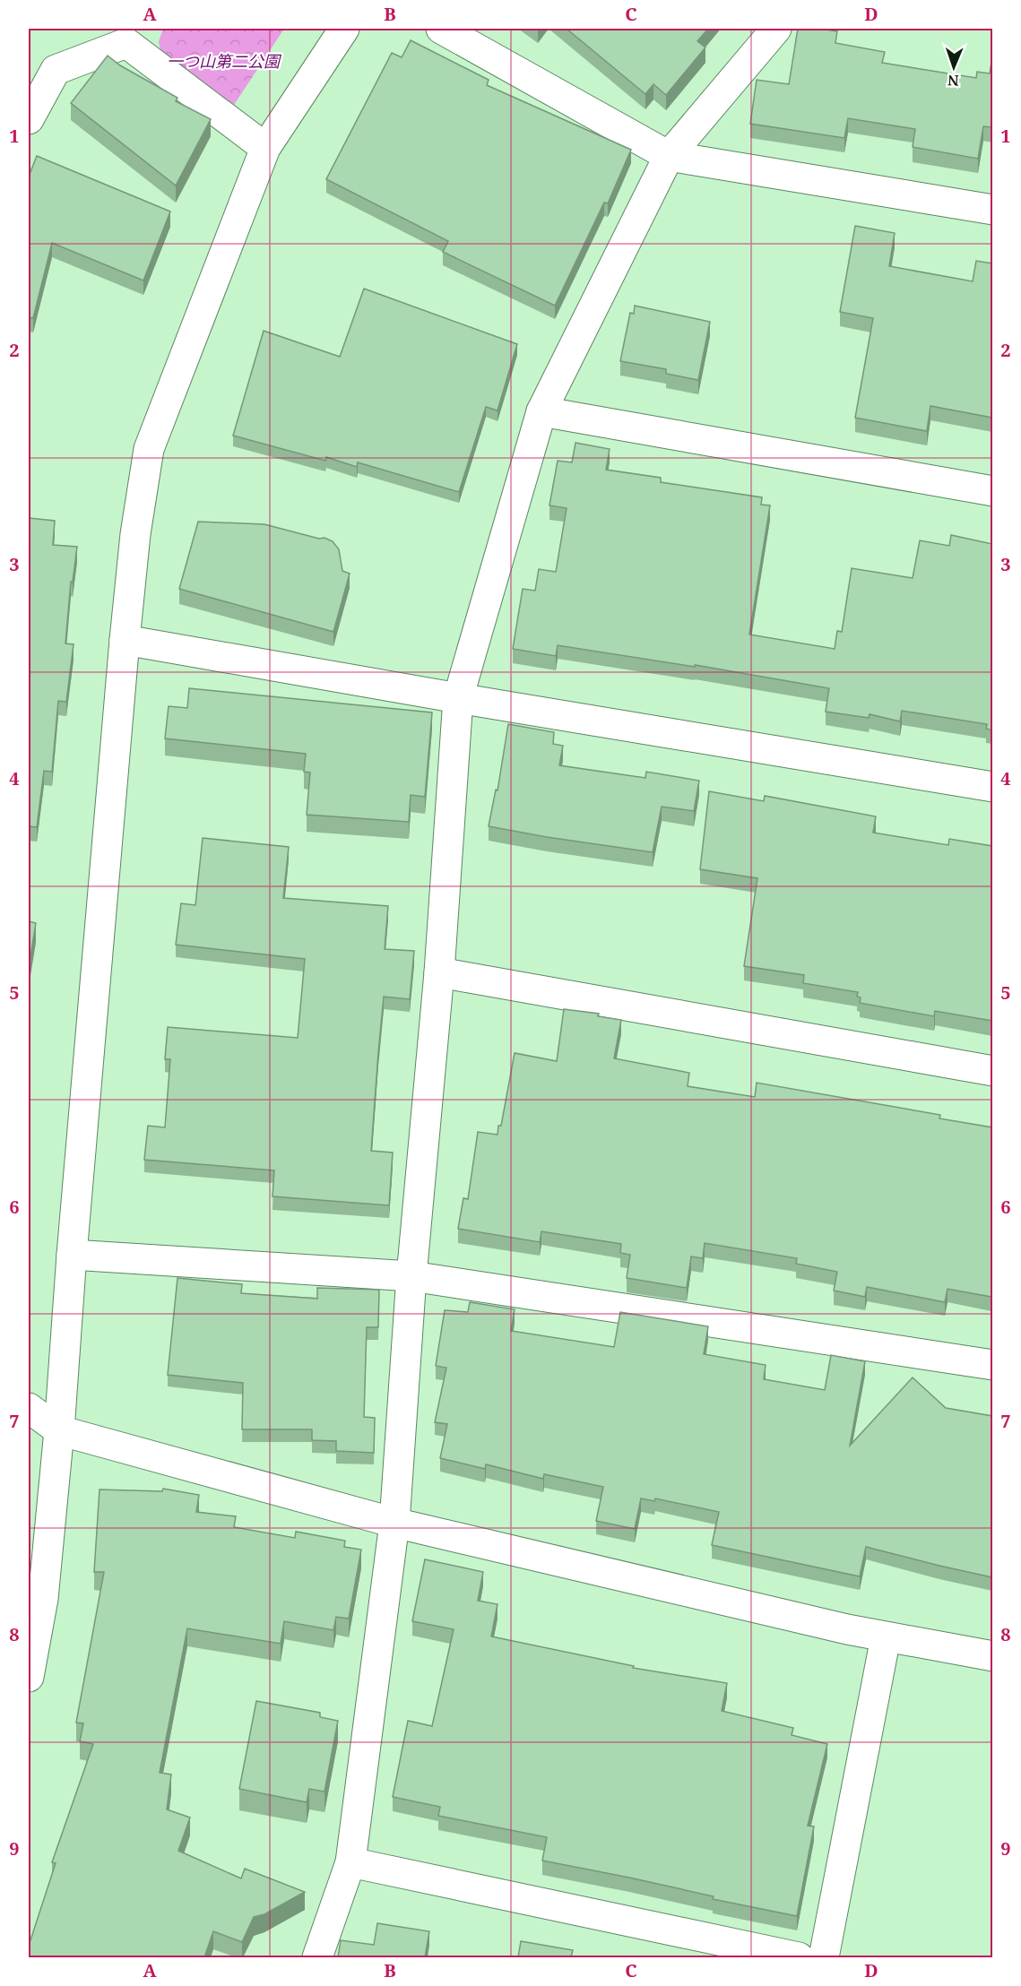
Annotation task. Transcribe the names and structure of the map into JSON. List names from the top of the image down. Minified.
{"parks":["一つ山第二公園"],"north":"bottom","grid":{"columns":["A","B","C","D"],"rows":["1","2","3","4","5","6","7","8","9"]}}
